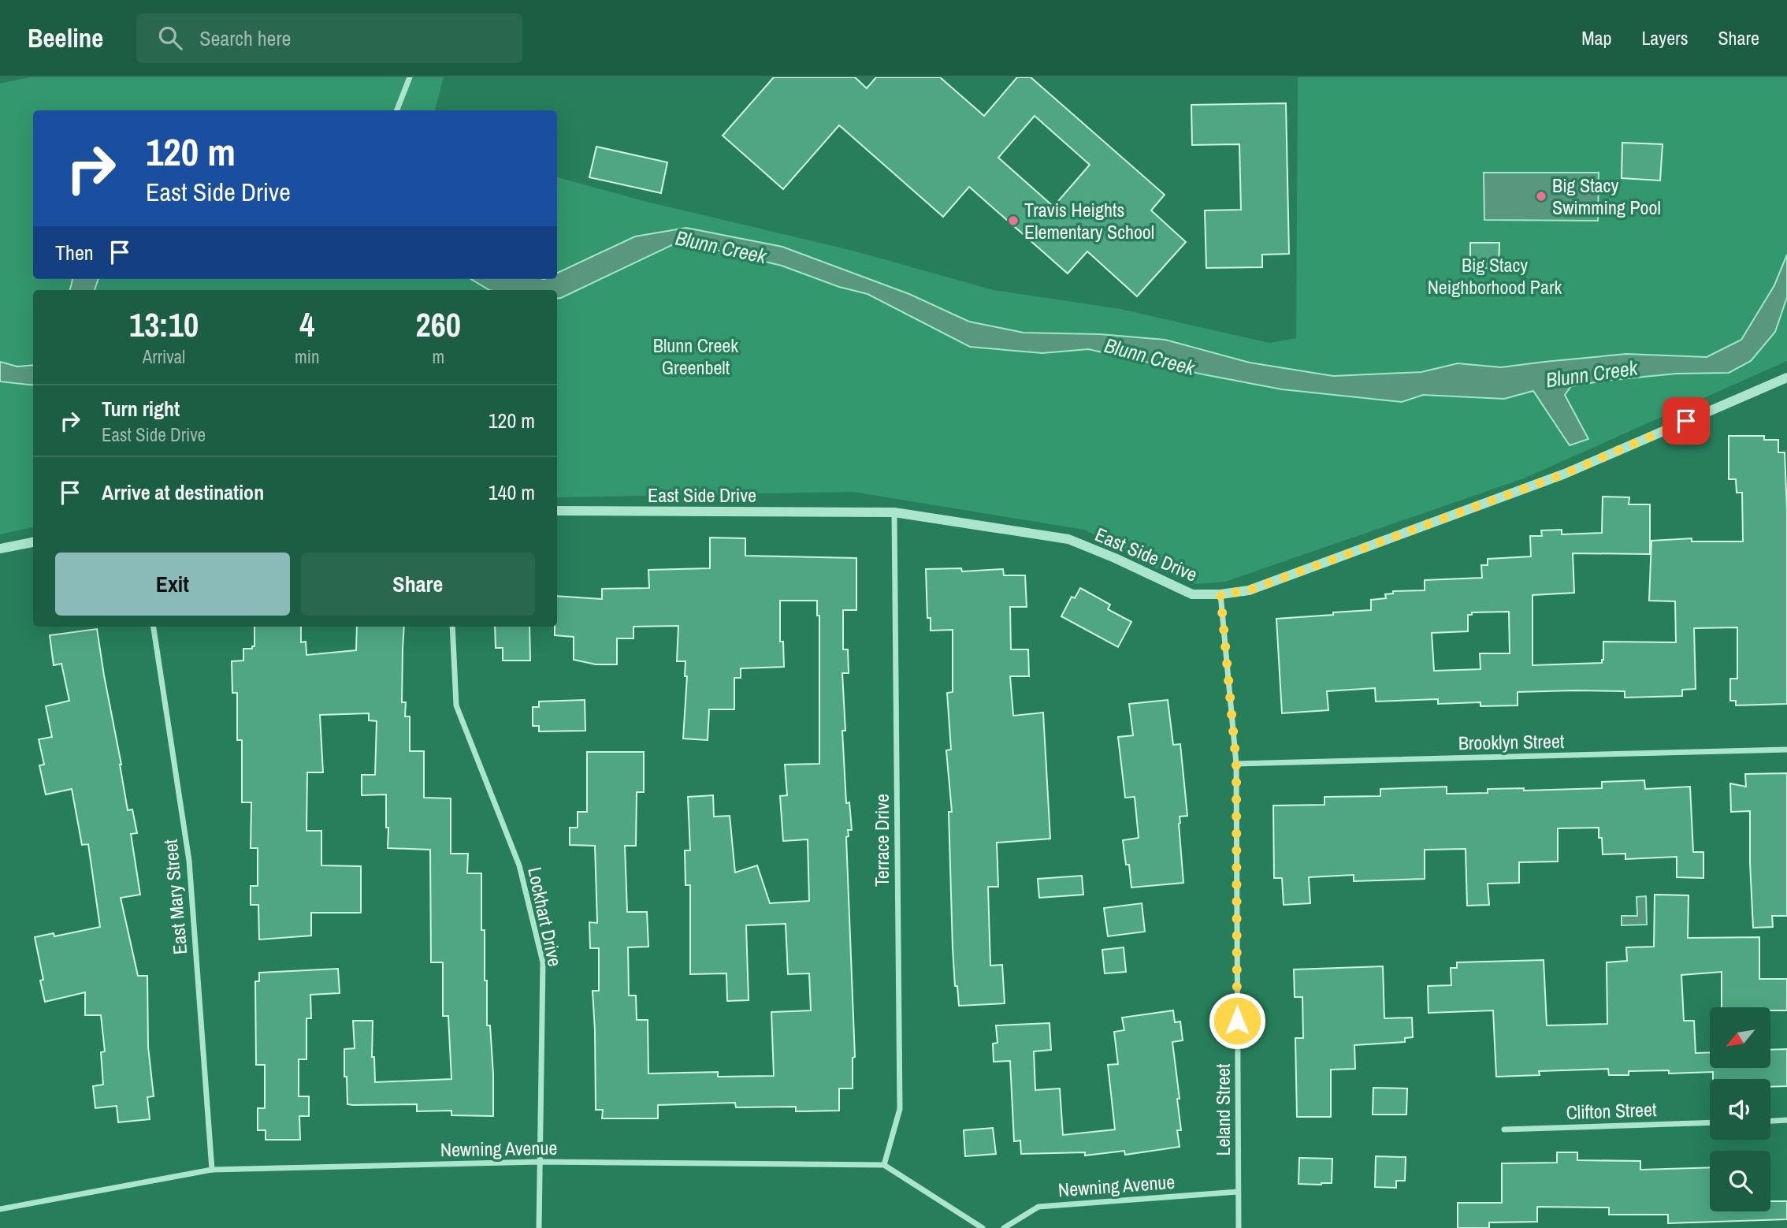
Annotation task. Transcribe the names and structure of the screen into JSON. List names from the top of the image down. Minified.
{"streets":{"street":["East Side Drive","Brooklyn Street","Terrace Drive","East Mary Street","Lockhart Drive","Leland Street","Clifton Street","Newning Avenue"]},"crossings":[["East Side Drive","Terrace Drive"],["East Side Drive","Leland Street"],["Brooklyn Street","Leland Street"],["Terrace Drive","Newning Avenue"],["East Mary Street","Newning Avenue"],["Lockhart Drive","Newning Avenue"],["Leland Street","Newning Avenue"]],"water":["Blunn Creek"],"parks":["Big Stacy Neighborhood Park","Blunn Creek Greenbelt"],"places":["Big Stacy Swimming Pool","Travis Heights Elementary School"],"north":"bottom left","page":{"header":"Beeline","search":"Search here","nav":["Map","Layers","Share"],"turn":["120 m","East Side Drive"],"then":"Then","eta":["13:10","Arrival","4","min","260","m"],"list":[{"name":"Turn right","note":"East Side Drive","value":"120 m"},{"name":"Arrive at destination","value":"140 m"}],"buttons":["Exit","Share"]}}
